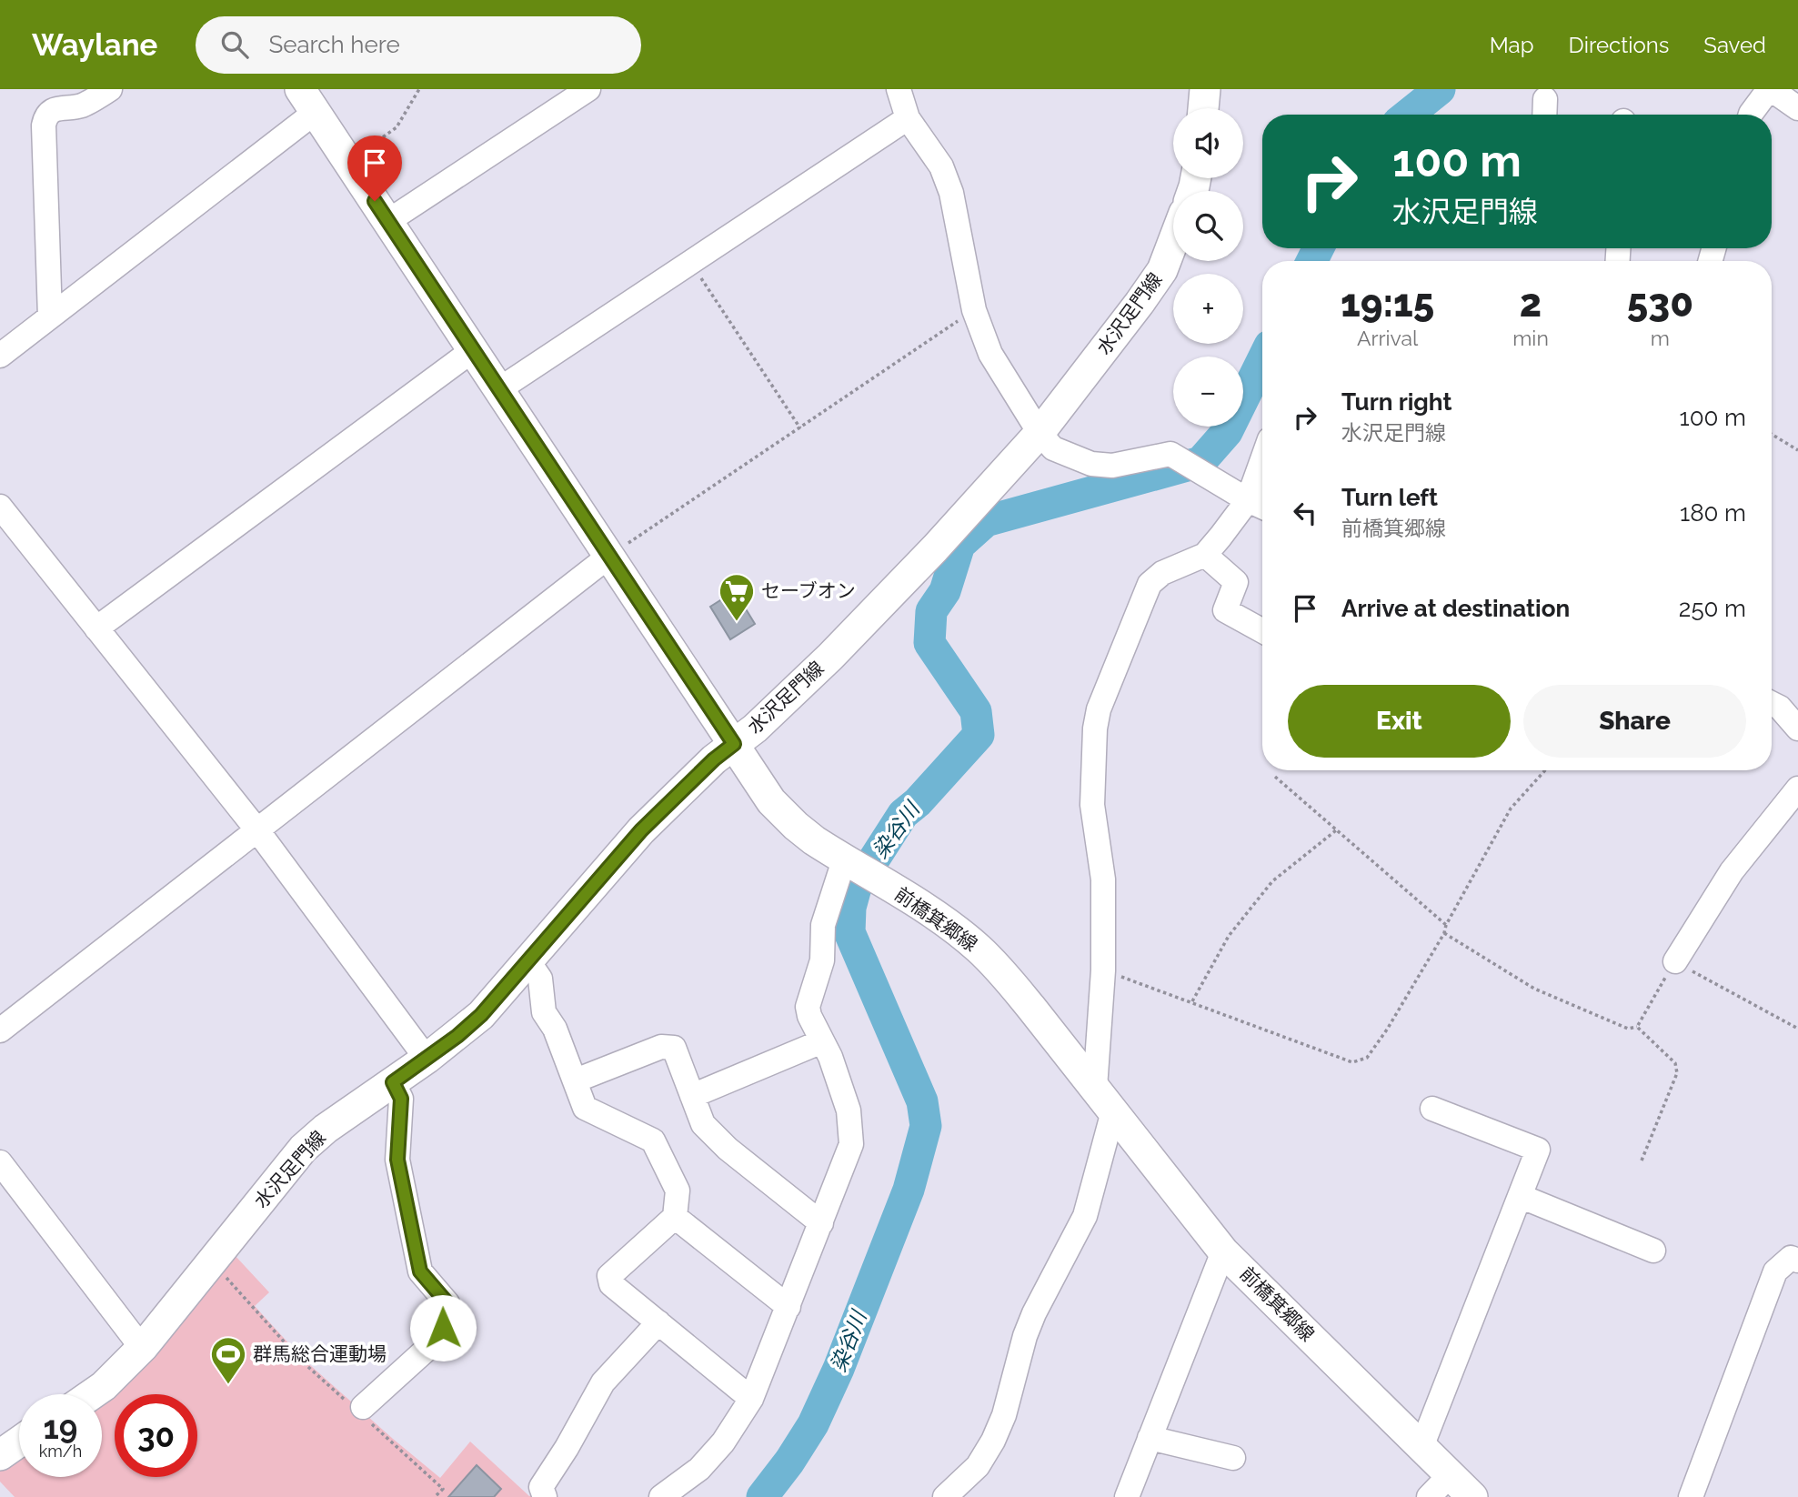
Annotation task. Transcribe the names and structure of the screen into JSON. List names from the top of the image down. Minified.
{"streets":{"main road":["水沢足門線","前橋箕郷線"]},"crossings":[["水沢足門線","前橋箕郷線"]],"water":["染谷川"],"places":{"supermarket":["セーブオン"],"sports":["群馬総合運動場"]},"page":{"header":"Waylane","search":"Search here","nav":["Map","Directions","Saved"],"map_buttons":["+","−"],"turn":["100 m","水沢足門線"],"eta":["19:15","Arrival","2","min","530","m"],"list":[{"name":"Turn right","note":"水沢足門線","value":"100 m"},{"name":"Turn left","note":"前橋箕郷線","value":"180 m"},{"name":"Arrive at destination","value":"250 m"}],"buttons":["Exit","Share"],"speed":"19 km/h","limit":"30"}}
